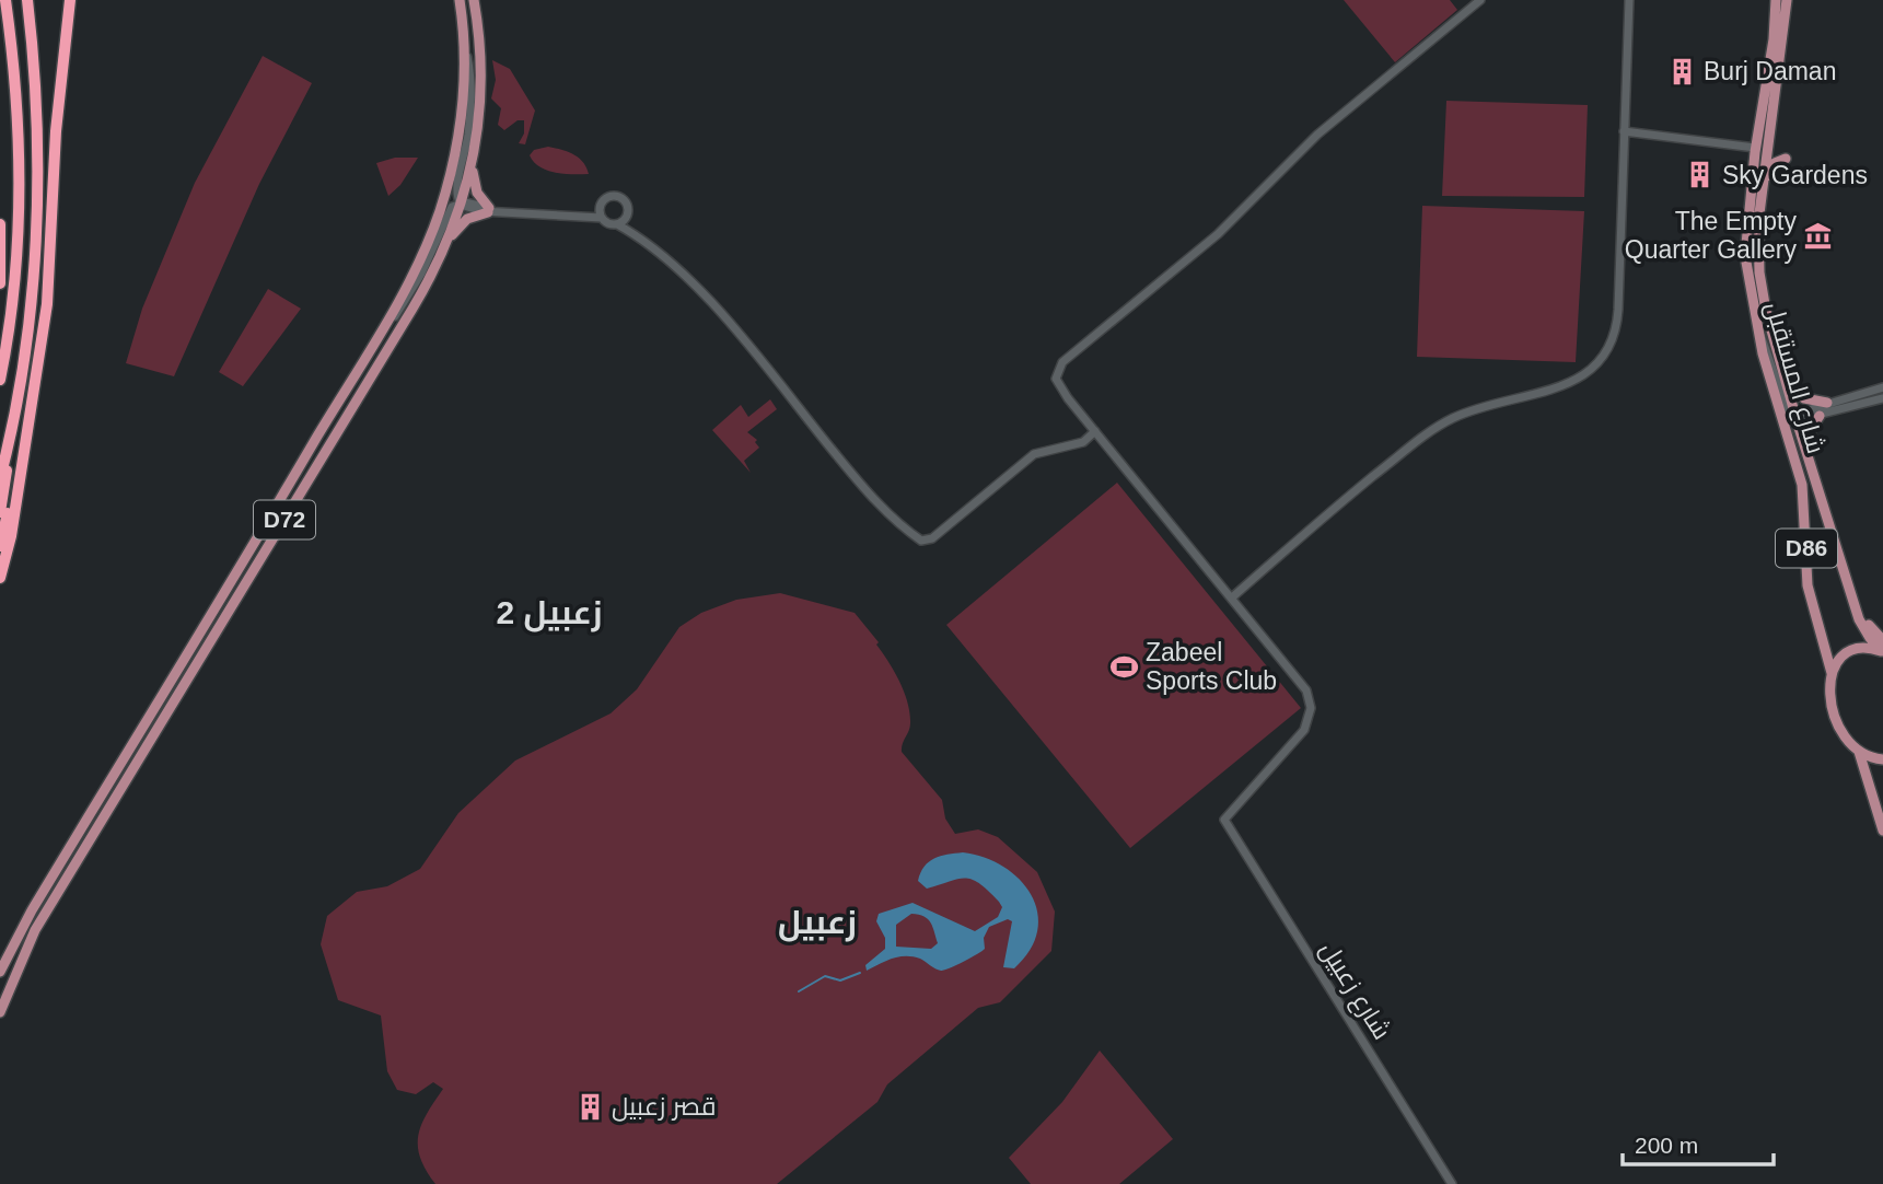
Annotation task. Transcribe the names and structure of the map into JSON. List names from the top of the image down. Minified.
{"streets":{"main road":["شارع المستقبل","D72","D86"],"street":["شارع زعبيل"]},"districts":["زعبيل 2","زعبيل"],"places":{"building":["Burj Daman","Sky Gardens","قصر زعبيل"],"museum":["The Empty Quarter Gallery"],"sports":["Zabeel Sports Club"]},"scale_bar":"200 m"}
